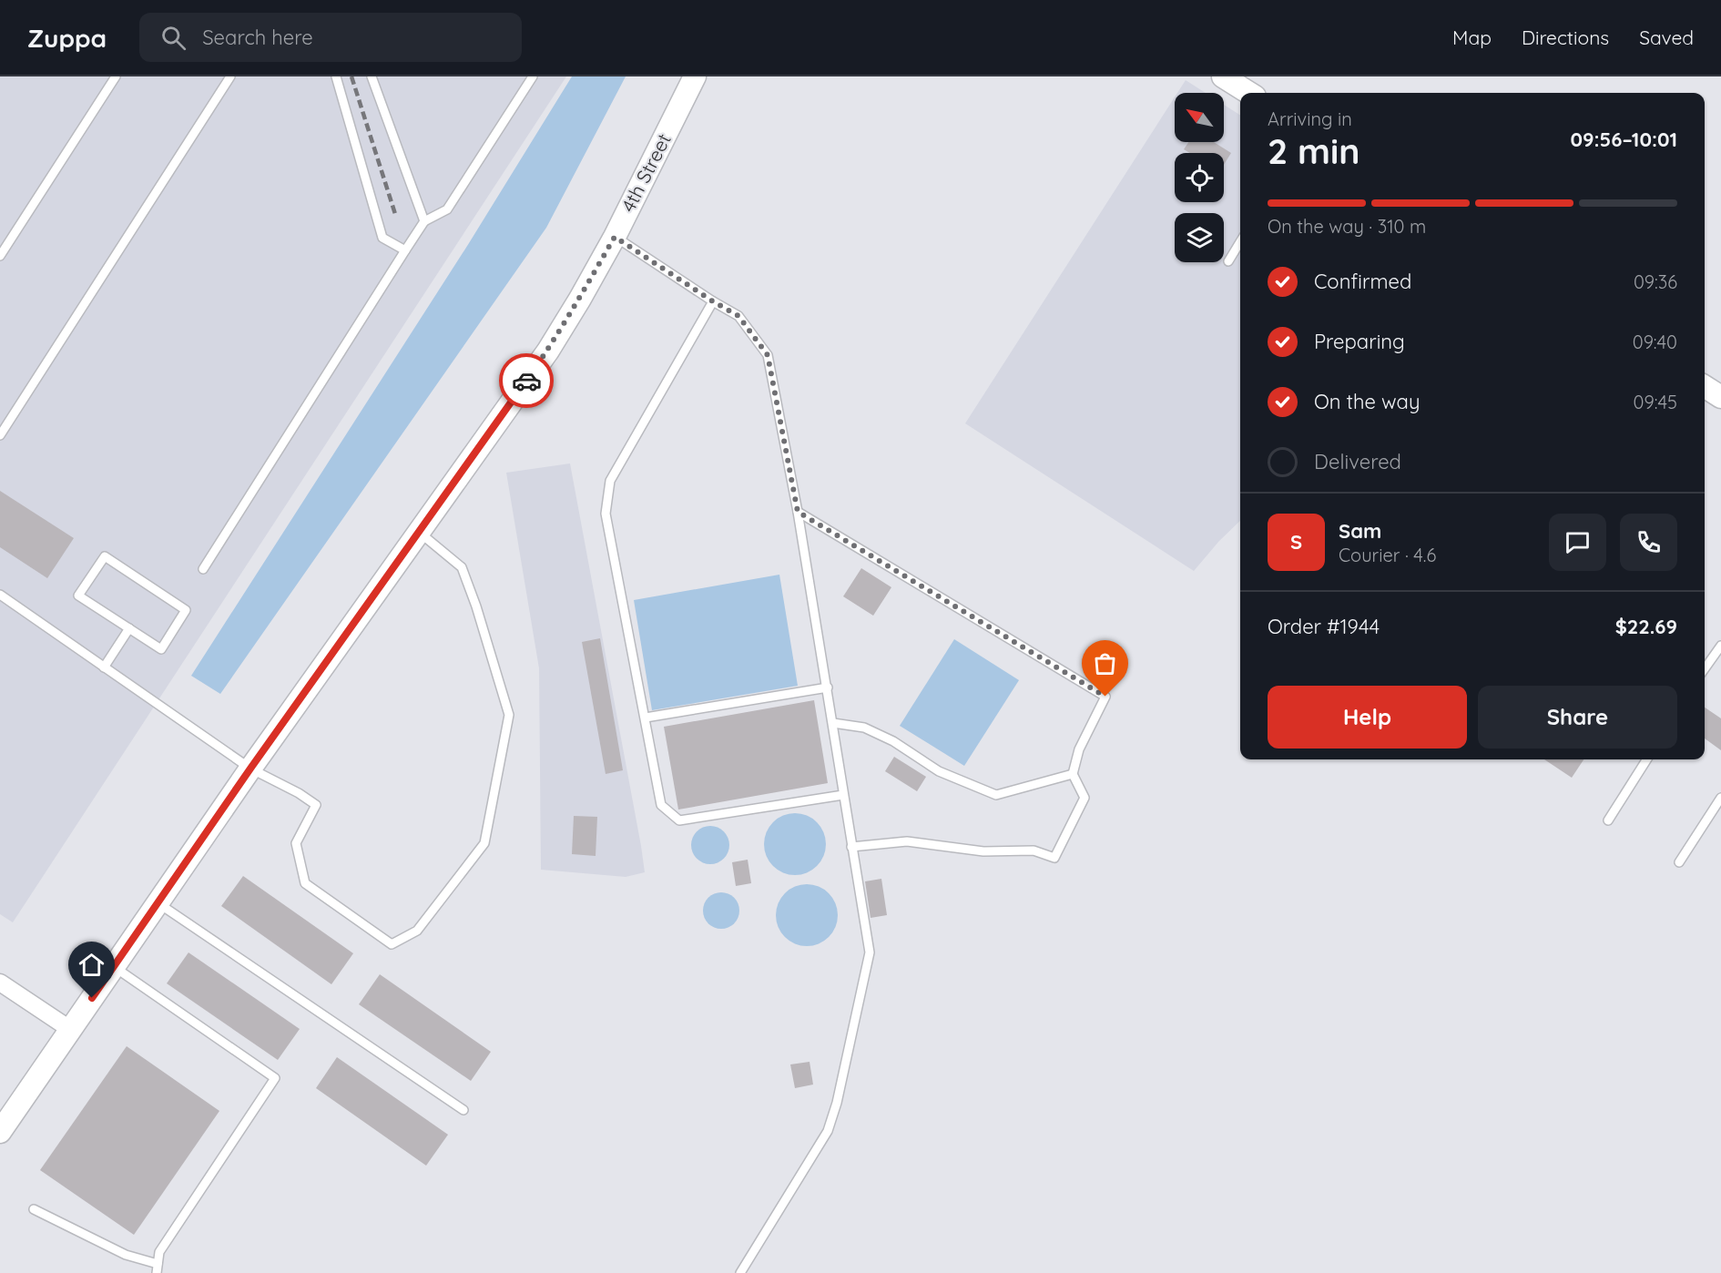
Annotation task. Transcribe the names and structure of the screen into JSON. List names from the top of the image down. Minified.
{"streets":{"street":["4th Street"]},"north":"top left","page":{"header":"Zuppa","search":"Search here","nav":["Map","Directions","Saved"],"heading":["2 min","Arriving in","09:56–10:01"],"panel":["Sam","Courier · 4.6","Order #1944","$22.69"],"bar":"On the way · 310 m","list":[["Confirmed","09:36"],["Preparing","09:40"],["On the way","09:45"],"Delivered"],"round":"S","buttons":["Help","Share"]}}
